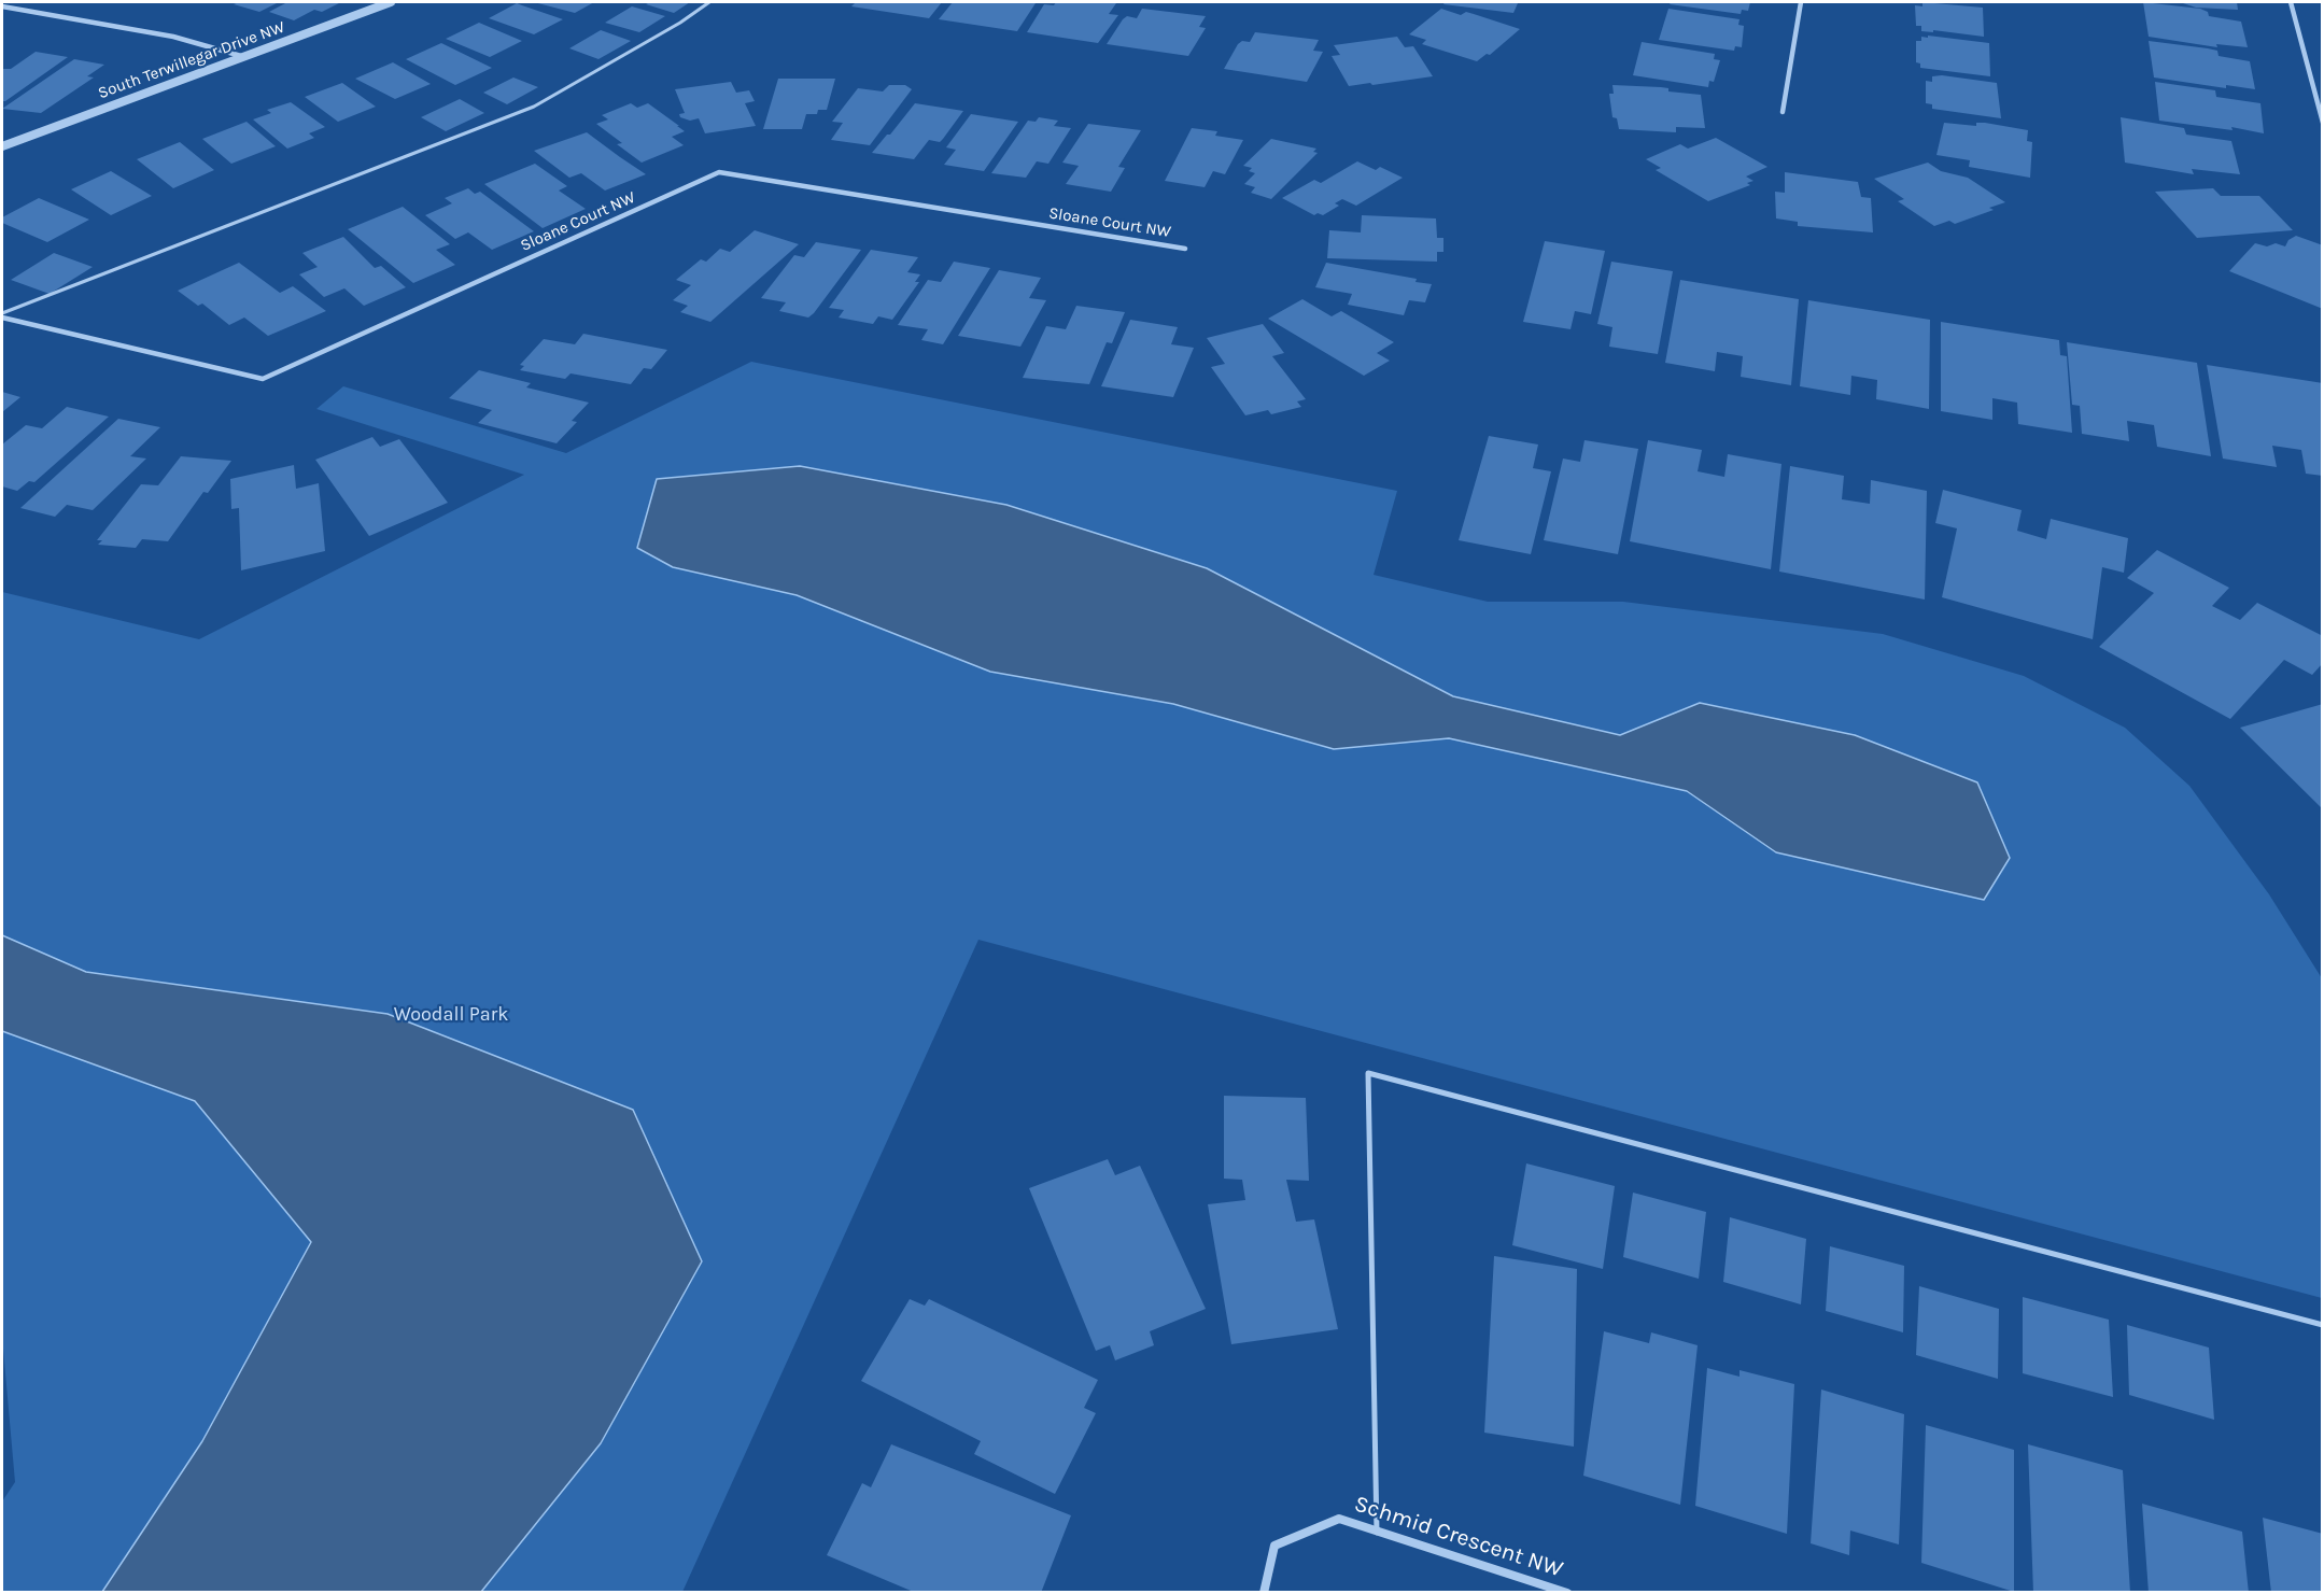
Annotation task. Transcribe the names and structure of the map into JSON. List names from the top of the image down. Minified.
{"streets":{"street":["South Terwillegar Drive NW","Sloane Court NW","Schmid Crescent NW"]},"parks":["Woodall Park"]}
